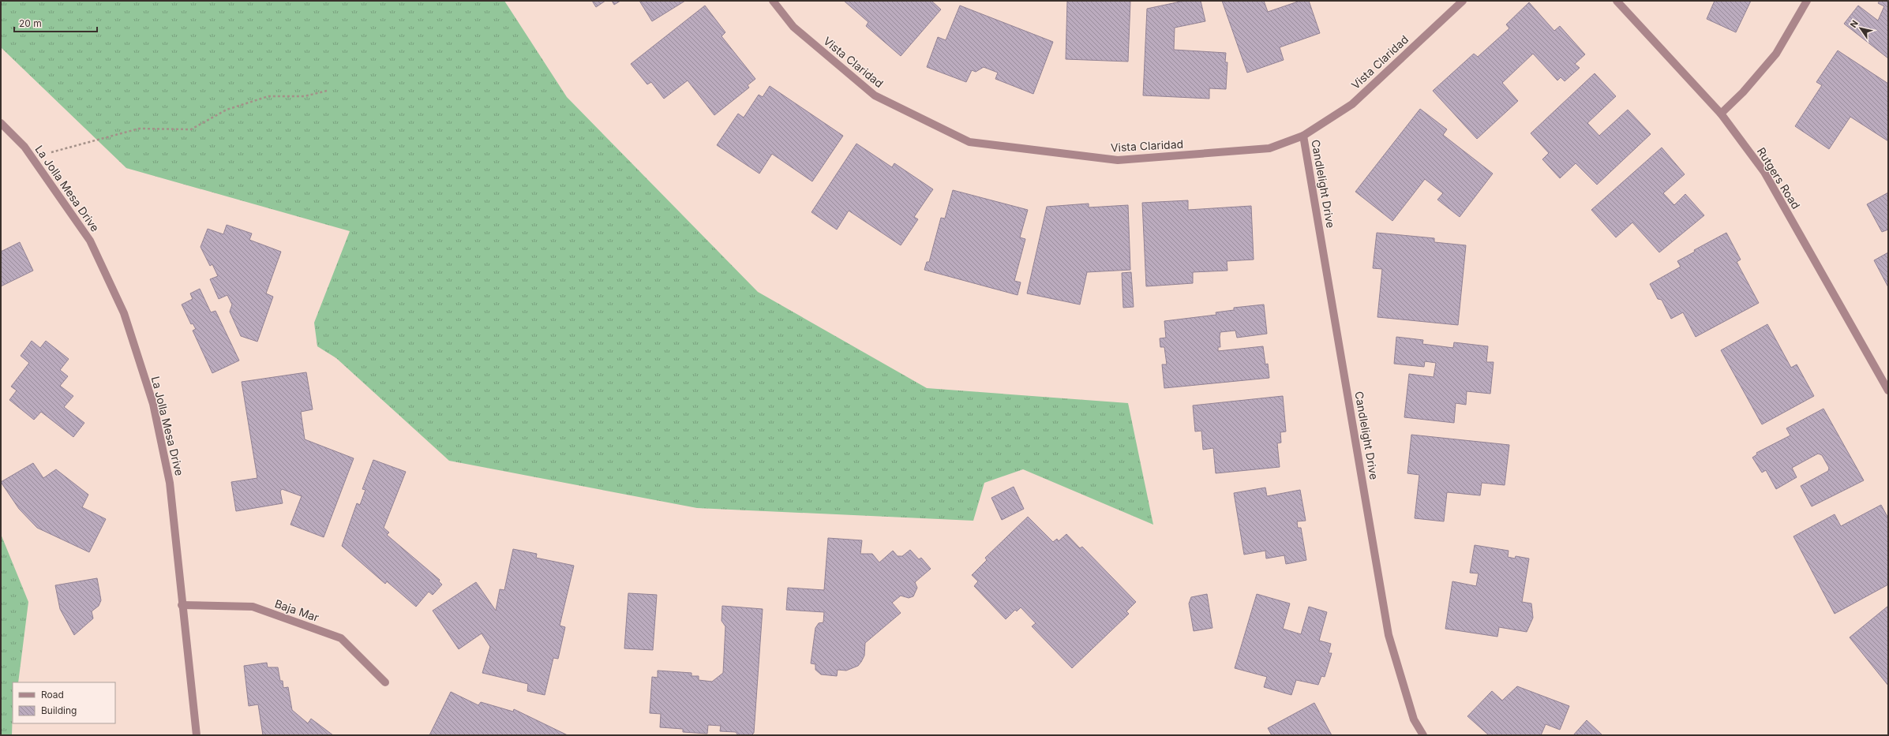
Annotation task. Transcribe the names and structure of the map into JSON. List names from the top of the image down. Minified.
{"streets":{"street":["Vista Claridad","Rutgers Road","Candlelight Drive","La Jolla Mesa Drive","Baja Mar"]},"crossings":[["Vista Claridad","Candlelight Drive"],["La Jolla Mesa Drive","Baja Mar"]],"legend":["Road","Building"],"scale_bar":"20 m","north":"top left"}
